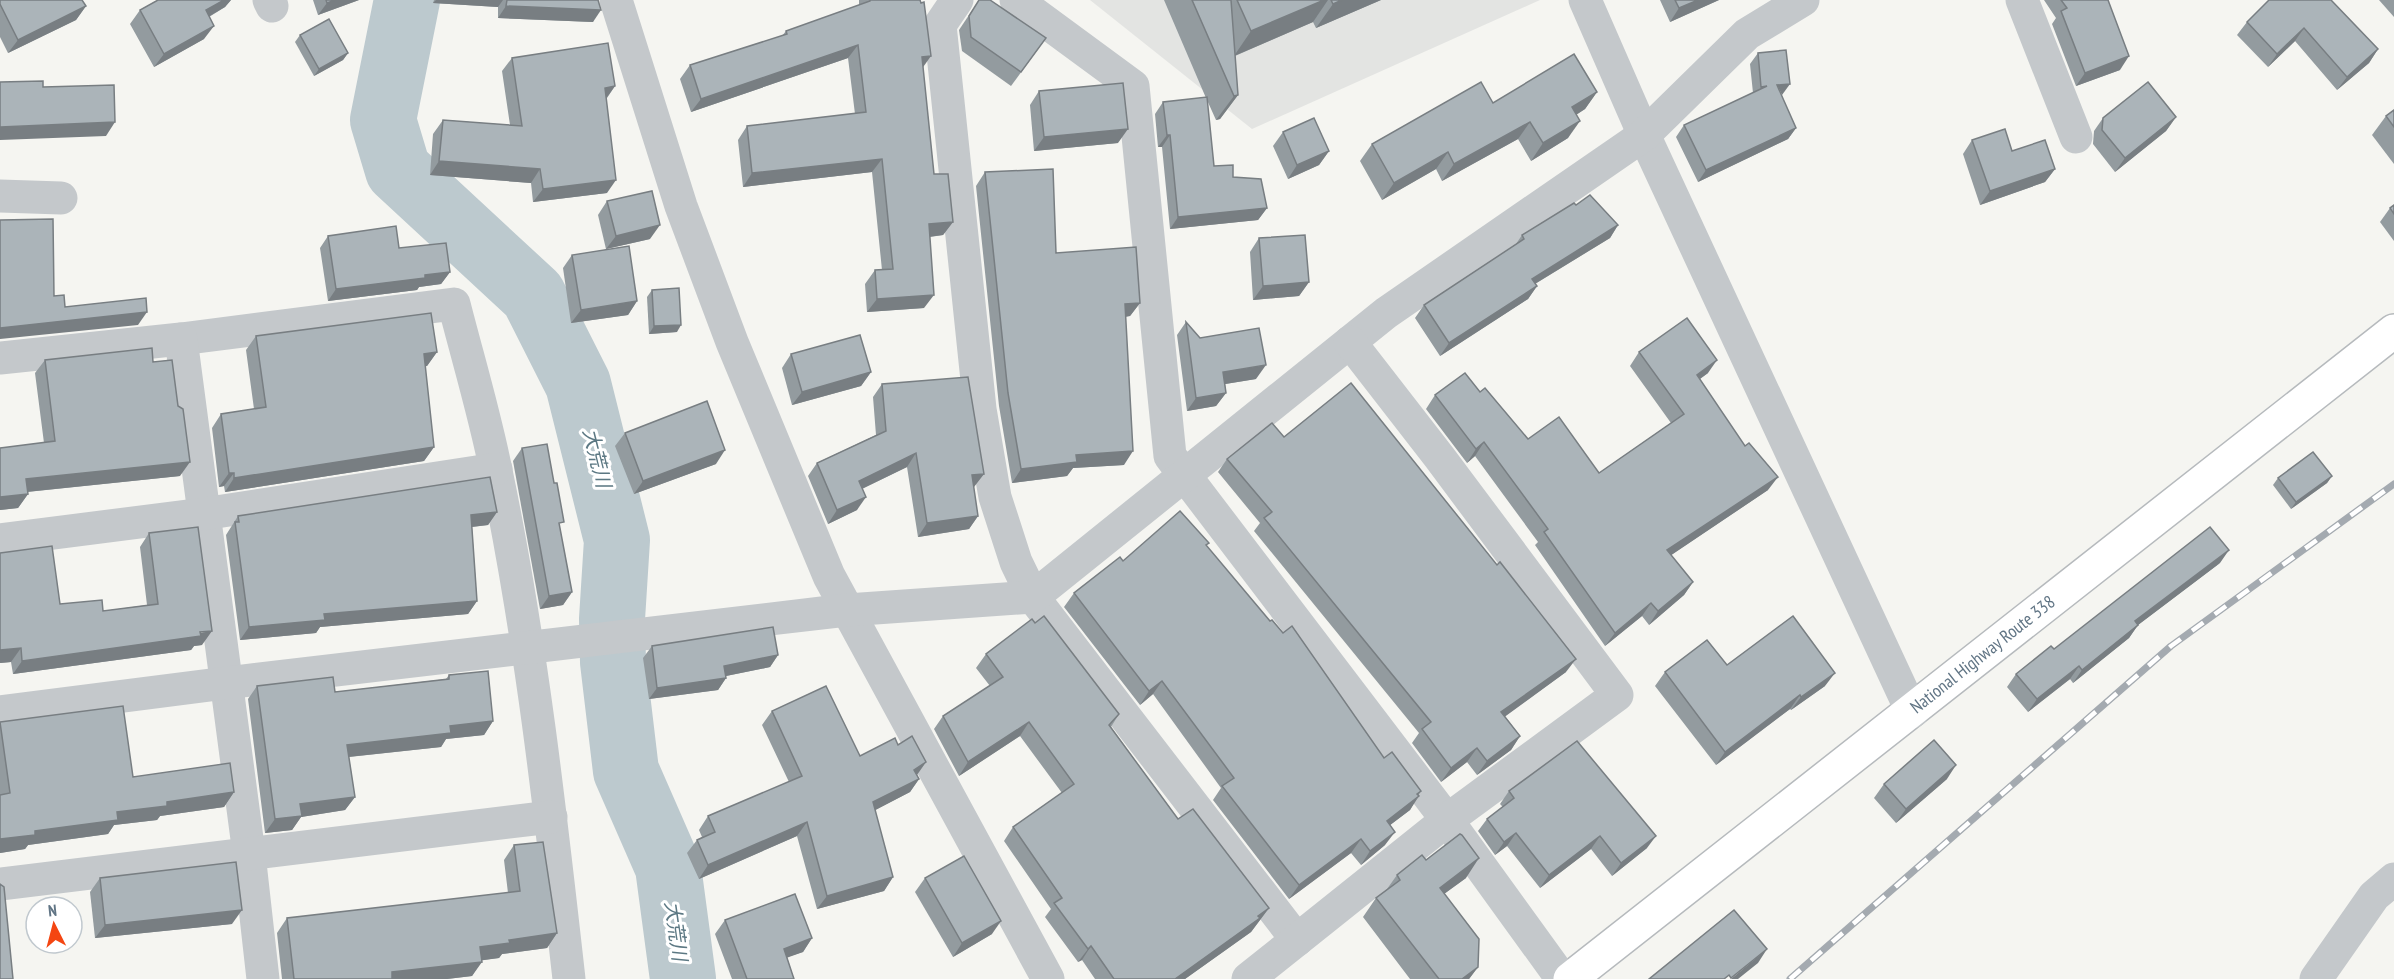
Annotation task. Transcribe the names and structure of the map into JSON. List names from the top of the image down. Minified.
{"streets":{"highway":["National Highway Route 338"]},"water":["大荒川"],"north":"top"}
